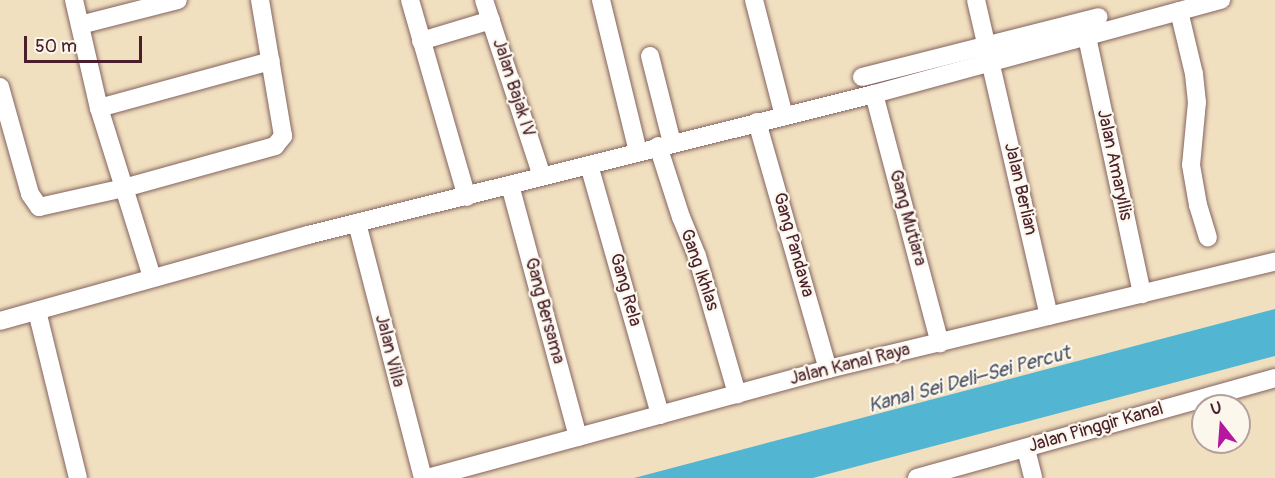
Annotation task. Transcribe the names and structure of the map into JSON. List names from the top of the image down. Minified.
{"streets":{"street":["Jalan Bajak IV","Jalan Amaryllis","Jalan Berlian","Gang Mutiara","Gang Pandawa","Gang Ikhlas","Gang Rela","Gang Bersama","Jalan Villa","Jalan Kanal Raya","Jalan Pinggir Kanal"]},"crossings":[["Jalan Amaryllis","Jalan Kanal Raya"],["Jalan Berlian","Jalan Kanal Raya"],["Gang Mutiara","Jalan Kanal Raya"],["Gang Pandawa","Jalan Kanal Raya"],["Gang Ikhlas","Jalan Kanal Raya"],["Gang Rela","Jalan Kanal Raya"],["Gang Bersama","Jalan Kanal Raya"],["Jalan Villa","Jalan Kanal Raya"]],"water":["Kanal Sei Deli–Sei Percut"],"scale_bar":"50 m","north":"top"}
